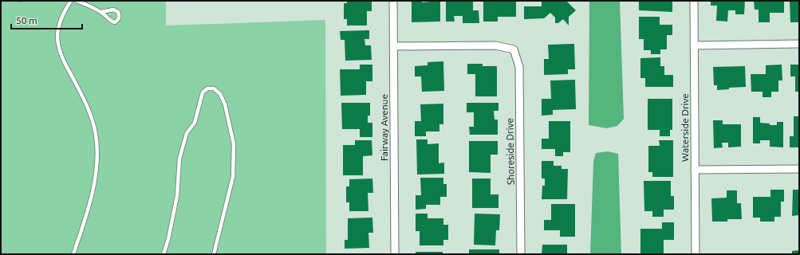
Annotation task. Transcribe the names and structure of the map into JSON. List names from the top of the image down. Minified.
{"streets":{"street":["Fairway Avenue","Waterside Drive","Shoreside Drive"]},"crossings":[["Fairway Avenue","Shoreside Drive"]],"scale_bar":"50 m"}
